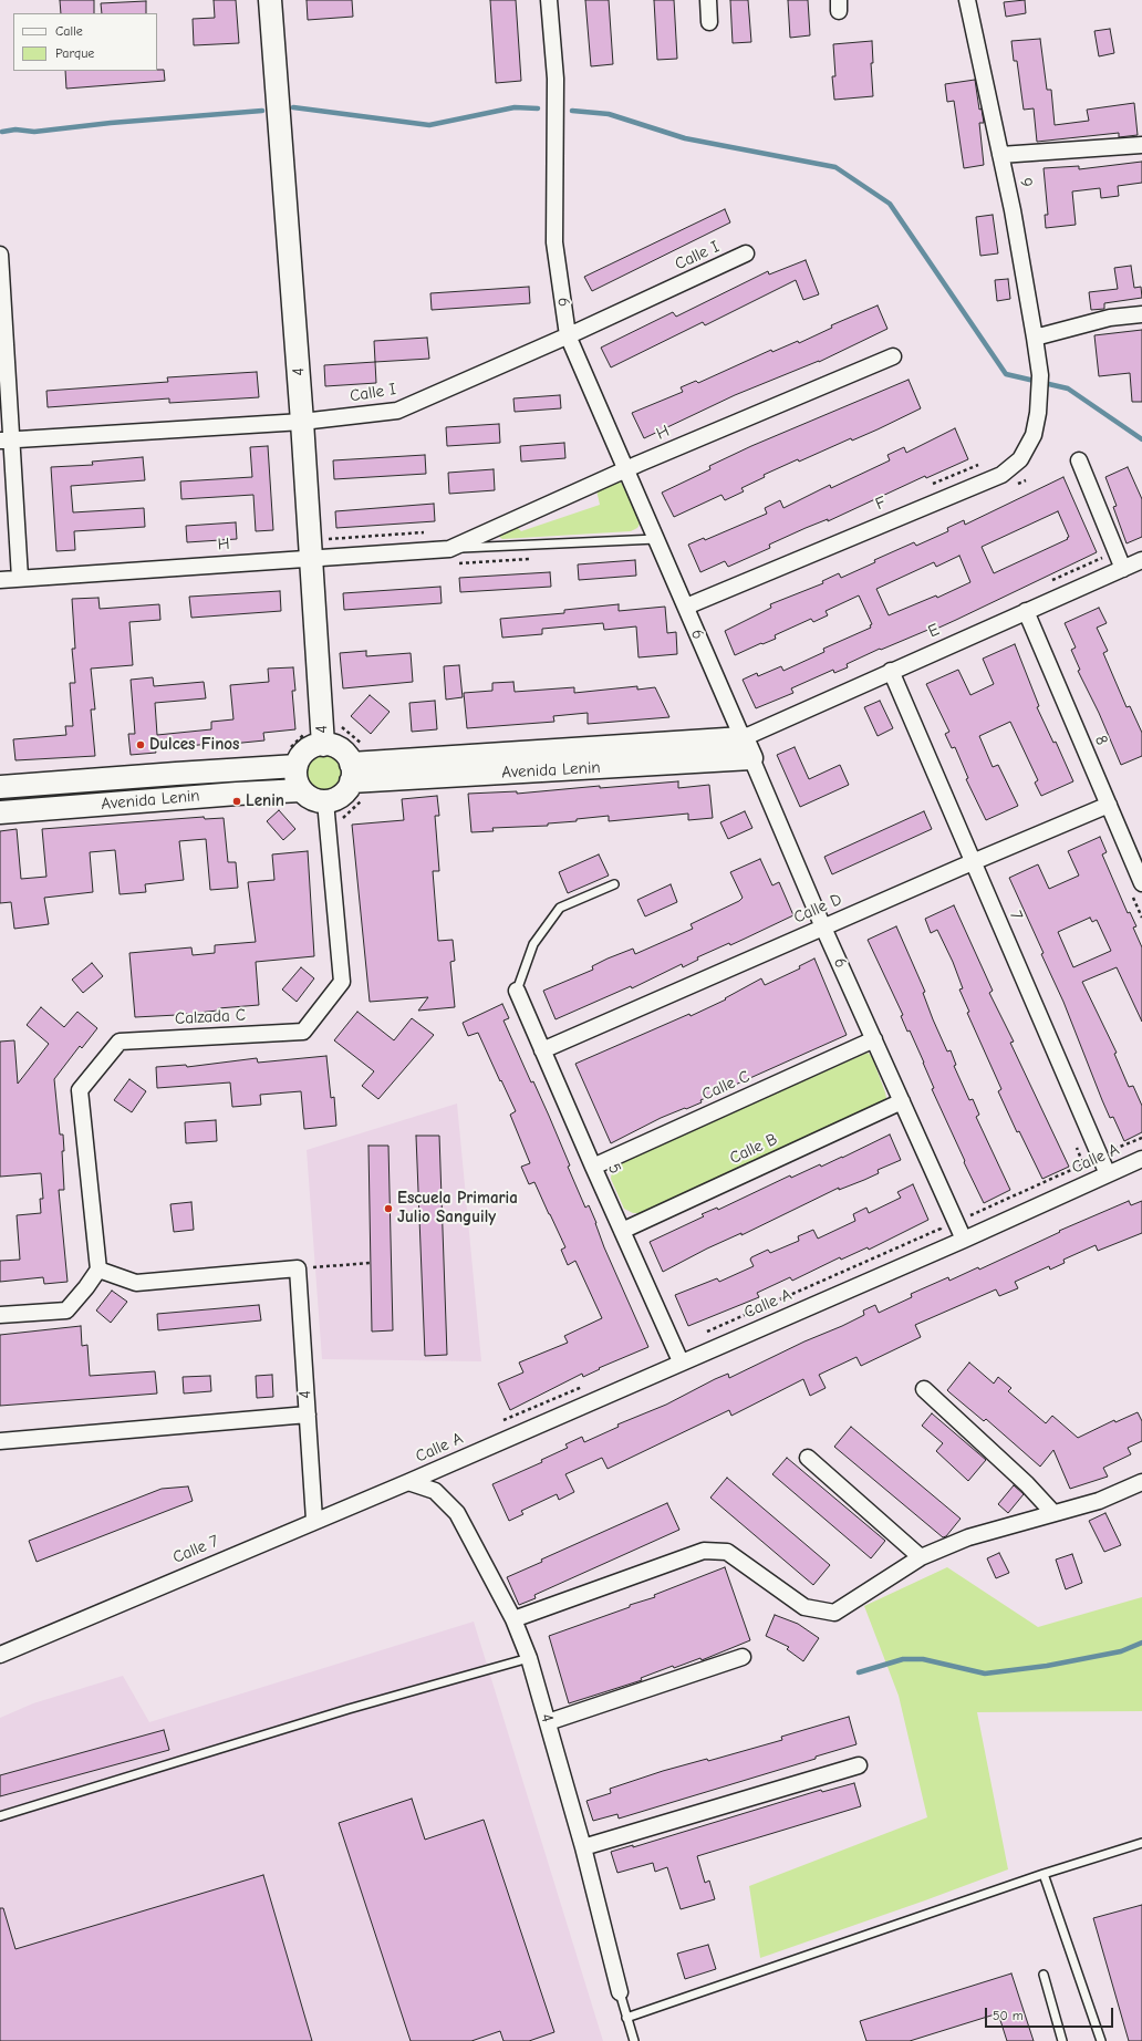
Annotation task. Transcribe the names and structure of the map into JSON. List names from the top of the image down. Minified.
{"streets":{"street":["9","Calle I","6","4","H","F","E","8","Avenida Lenin","Calle D","7","Calzada C","Calle C","Calle B","Calle A","5","Calle 7"]},"crossings":[["9","F"],["Calle I","6"],["Calle I","4"],["6","H"],["6","F"],["6","E"],["6","Avenida Lenin"],["6","Calle D"],["6","Calle C"],["6","Calle B"],["6","Calle A"],["4","H"],["4","Avenida Lenin"],["4","Calzada C"],["4","Calle A"],["4","Calle 7"],["E","8"],["E","Avenida Lenin"],["E","7"],["8","Calle D"],["Avenida Lenin","Calzada C"],["Calle D","7"],["Calle D","5"],["7","Calle A"],["Calle C","5"],["Calle B","5"],["Calle A","5"],["Calle A","Calle 7"]],"places":["Dulces Finos","Lenin","Escuela Primaria Julio Sanguily"],"legend":["Calle","Parque"],"scale_bar":"50 m"}
